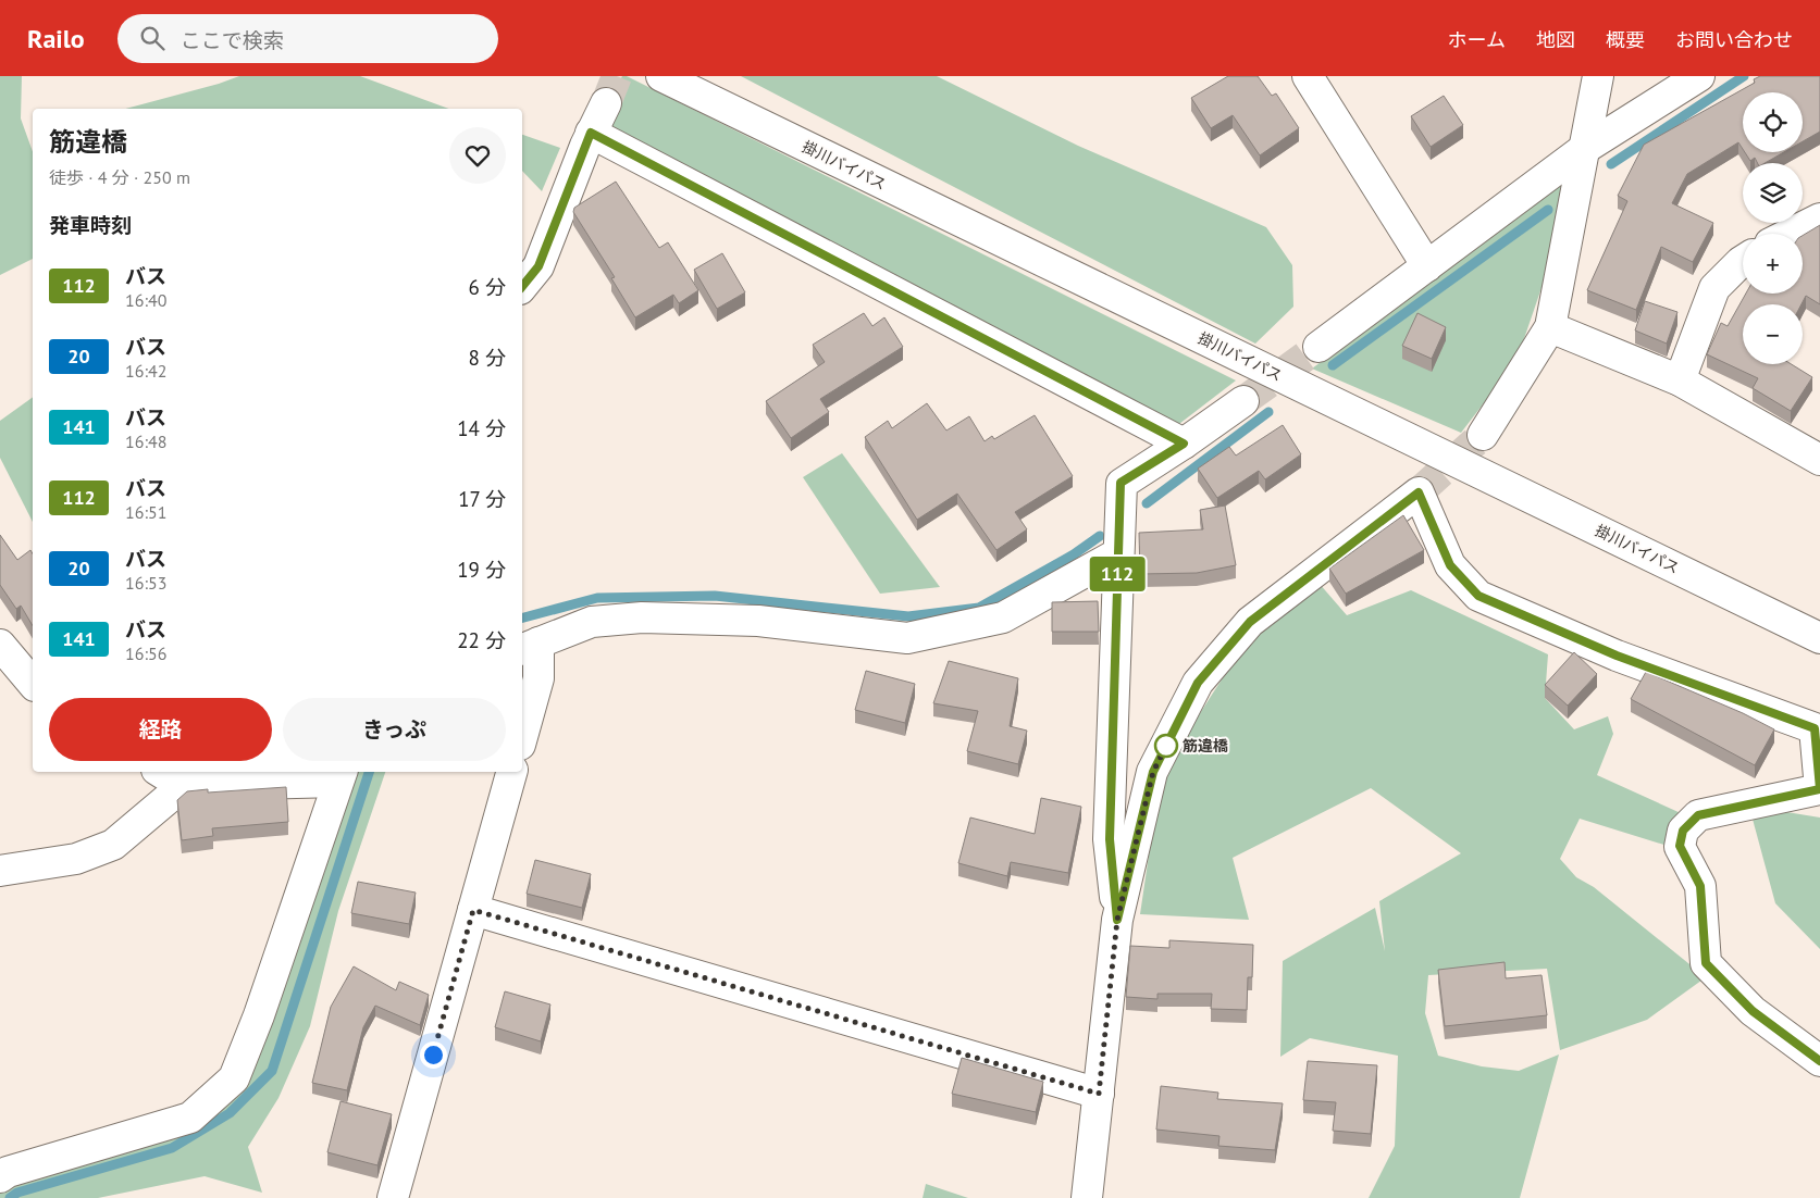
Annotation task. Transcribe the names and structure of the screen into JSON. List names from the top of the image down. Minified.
{"streets":{"main road":["掛川バイパス"]},"places":["筋違橋"],"lines":["bus line 112"],"page":{"header":"Railo","search":"ここで検索","nav":["ホーム","地図","概要","お問い合わせ"],"on_map":"112","map_buttons":["+","−"],"heading":[["筋違橋","徒歩 · 4 分 · 250 m"],"発車時刻"],"list":[{"mark":"112","name":"バス","note":"16:40","value":"6 分"},{"mark":"20","name":"バス","note":"16:42","value":"8 分"},{"mark":"141","name":"バス","note":"16:48","value":"14 分"},{"mark":"112","name":"バス","note":"16:51","value":"17 分"},{"mark":"20","name":"バス","note":"16:53","value":"19 分"},{"mark":"141","name":"バス","note":"16:56","value":"22 分"}],"buttons":["経路","きっぷ"]}}
